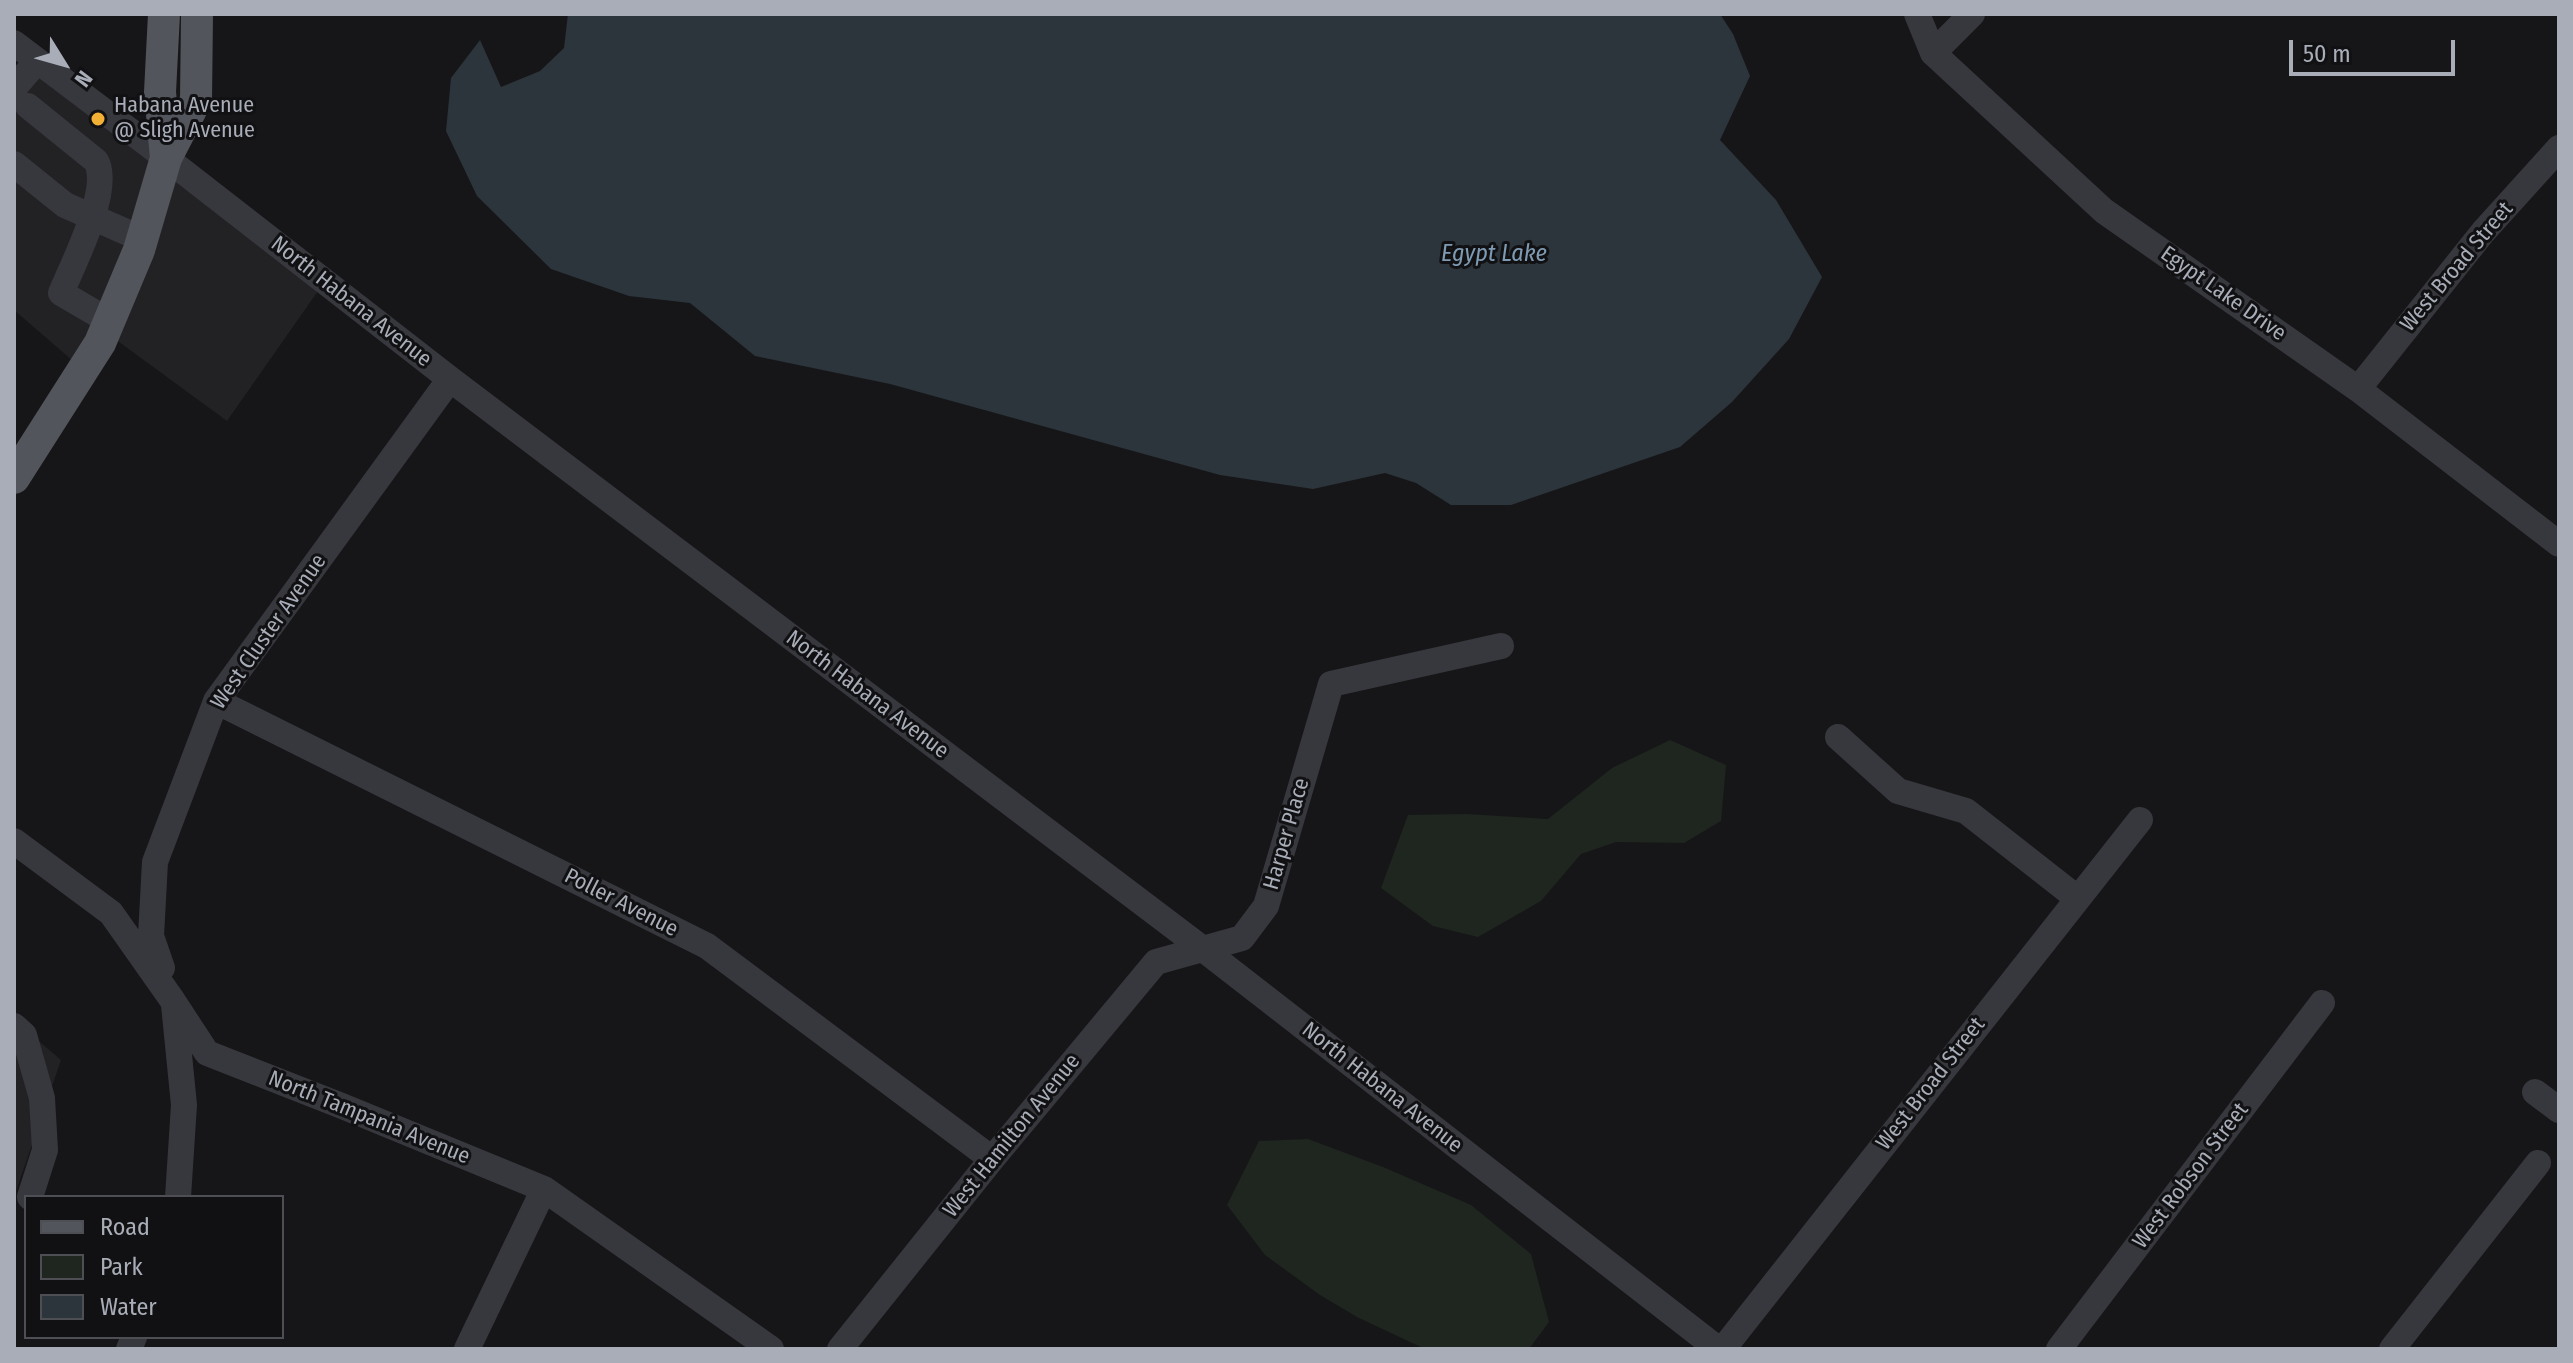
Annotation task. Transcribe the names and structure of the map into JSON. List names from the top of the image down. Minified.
{"streets":{"street":["West Broad Street","Egypt Lake Drive","North Habana Avenue","West Cluster Avenue","Harper Place","Poller Avenue","North Tampania Avenue","West Hamilton Avenue","West Robson Street"]},"crossings":[["West Broad Street","Egypt Lake Drive"],["West Broad Street","North Habana Avenue"],["North Habana Avenue","West Cluster Avenue"],["North Habana Avenue","Harper Place"],["North Habana Avenue","West Hamilton Avenue"],["West Cluster Avenue","Poller Avenue"],["West Cluster Avenue","North Tampania Avenue"],["Harper Place","West Hamilton Avenue"],["Poller Avenue","West Hamilton Avenue"]],"water":["Egypt Lake"],"places":["Habana Avenue @ Sligh Avenue"],"legend":["Road","Park","Water"],"scale_bar":"50 m","north":"bottom right"}
